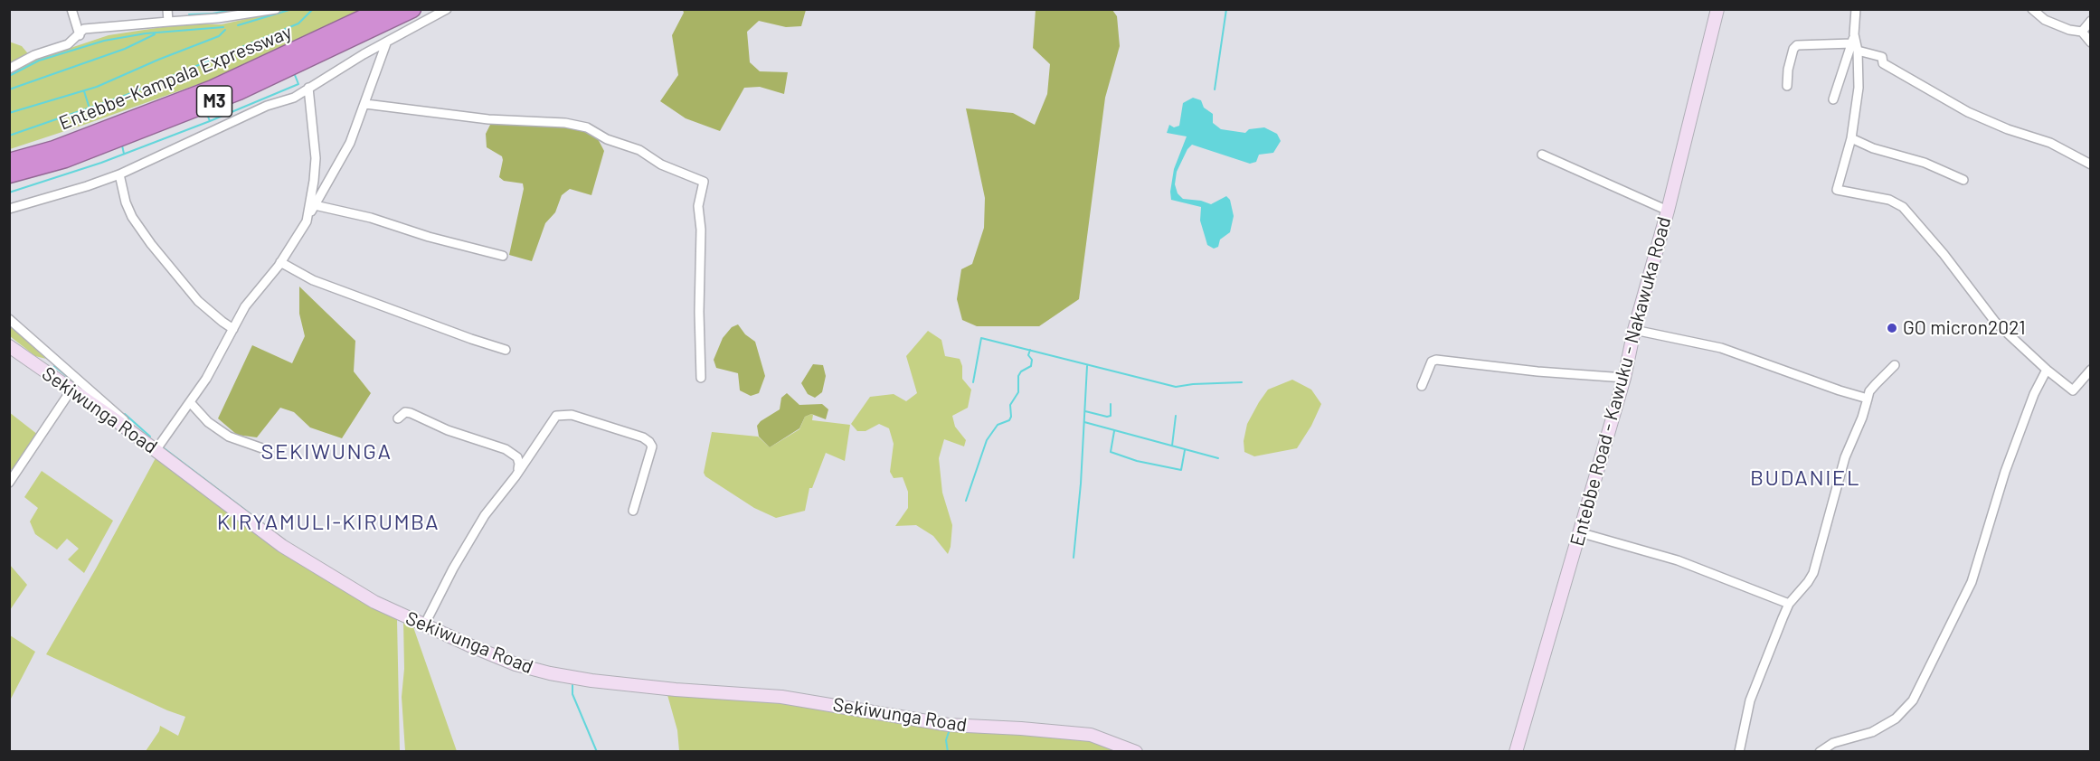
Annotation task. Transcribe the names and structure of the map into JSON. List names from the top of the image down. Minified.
{"streets":{"highway":["Entebbe-Kampala Expressway","M3"],"main road":["Entebbe Road - Kawuku - Nakawuka Road","Sekiwunga Road"]},"districts":["SEKIWUNGA","BUDANIEL","KIRYAMULI-KIRUMBA"],"places":["GO micron2021"]}
